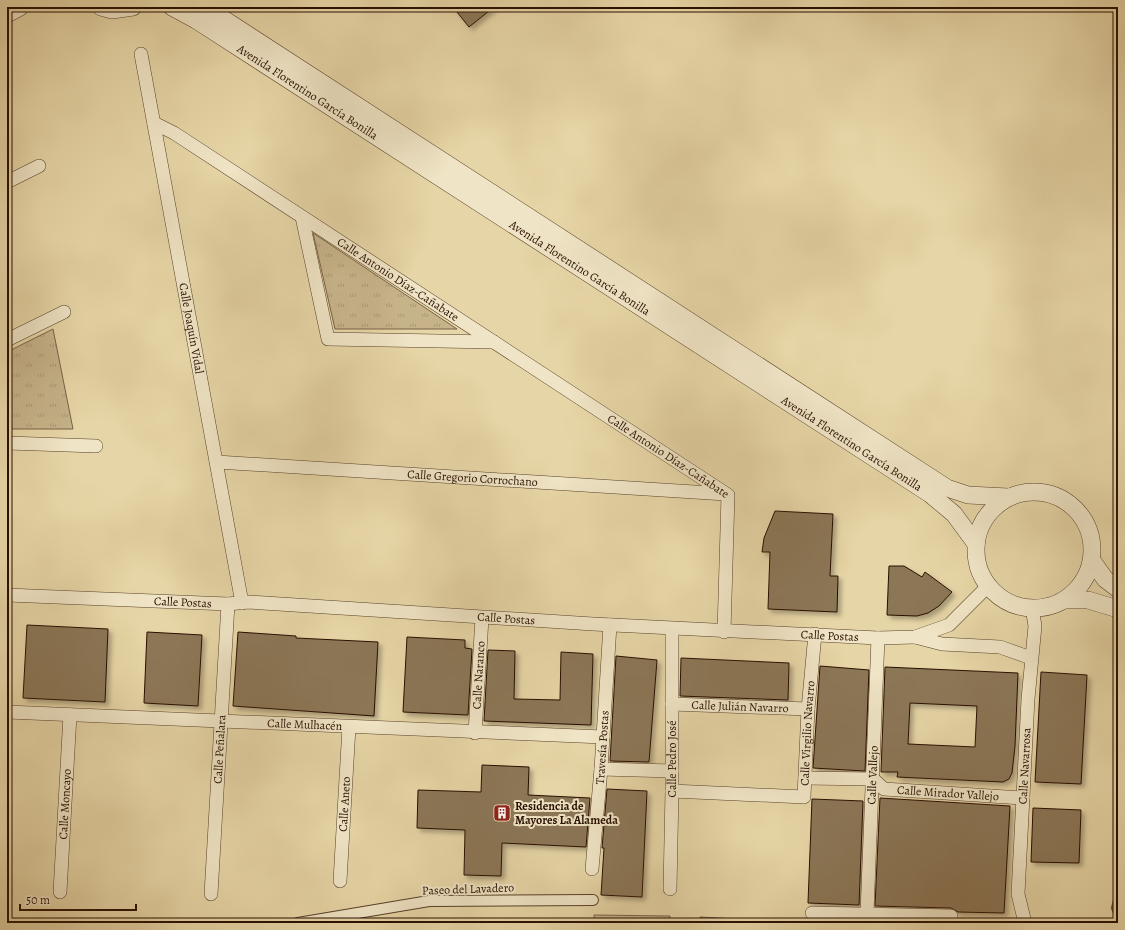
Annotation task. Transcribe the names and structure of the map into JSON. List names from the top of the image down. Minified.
{"streets":{"street":["Avenida Florentino García Bonilla","Calle Antonio Díaz-Cañabate","Calle Joaquín Vidal","Calle Gregorio Corrochano","Calle Postas","Calle Naranco","Calle Julián Navarro","Calle Mulhacén","Calle Virgilio Navarro","Travesía Postas","Calle Peñalara","Calle Pedro José","Calle Navarrosa","Calle Vallejo","Calle Mirador Vallejo","Calle Moncayo","Calle Aneto","Paseo del Lavadero"]},"crossings":[["Avenida Florentino García Bonilla","Calle Postas"],["Avenida Florentino García Bonilla","Calle Navarrosa"],["Calle Antonio Díaz-Cañabate","Calle Joaquín Vidal"],["Calle Antonio Díaz-Cañabate","Calle Gregorio Corrochano"],["Calle Antonio Díaz-Cañabate","Calle Postas"],["Calle Joaquín Vidal","Calle Gregorio Corrochano"],["Calle Joaquín Vidal","Calle Postas"],["Calle Postas","Calle Naranco"],["Calle Postas","Calle Virgilio Navarro"],["Calle Postas","Travesía Postas"],["Calle Postas","Calle Peñalara"],["Calle Postas","Calle Pedro José"],["Calle Postas","Calle Navarrosa"],["Calle Postas","Calle Vallejo"],["Calle Naranco","Calle Mulhacén"],["Calle Julián Navarro","Calle Virgilio Navarro"],["Calle Julián Navarro","Calle Pedro José"],["Calle Mulhacén","Travesía Postas"],["Calle Mulhacén","Calle Peñalara"],["Calle Mulhacén","Calle Moncayo"],["Calle Mulhacén","Calle Aneto"],["Calle Virgilio Navarro","Calle Pedro José"],["Calle Virgilio Navarro","Calle Mirador Vallejo"],["Calle Navarrosa","Calle Mirador Vallejo"],["Calle Vallejo","Calle Mirador Vallejo"]],"places":{"building":["Residencia de Mayores La Alameda"]},"scale_bar":"50 m"}
